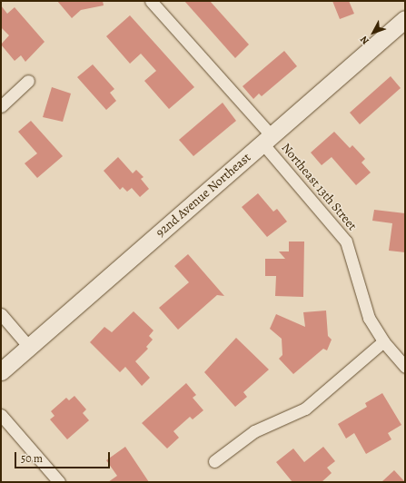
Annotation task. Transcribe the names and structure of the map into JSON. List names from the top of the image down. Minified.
{"streets":{"main road":["92nd Avenue Northeast"],"street":["Northeast 13th Street"]},"crossings":[["Northeast 13th Street","92nd Avenue Northeast"]],"scale_bar":"50 m","north":"bottom left"}
